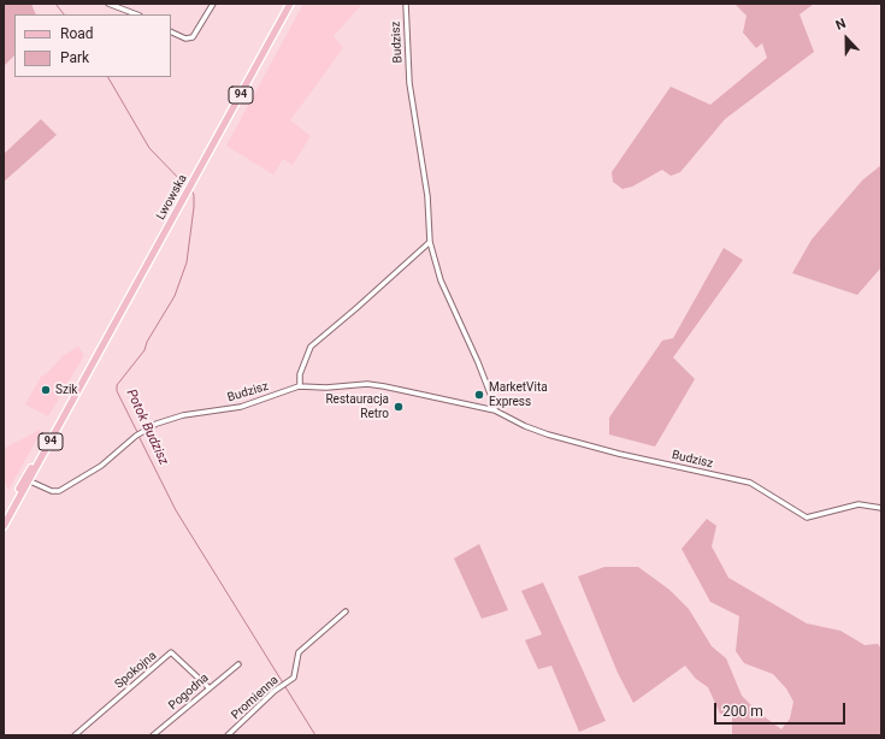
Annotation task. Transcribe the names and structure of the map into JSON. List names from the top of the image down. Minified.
{"streets":{"main road":["94","Lwowska"],"street":["Budzisz","Spokojna","Pogodna","Promienna"]},"crossings":[["Budzisz","Lwowska"],["Spokojna","Pogodna"]],"water":["Potok Budzisz"],"places":["Szik","MarketVita Express","Restauracja Retro"],"legend":["Road","Park"],"scale_bar":"200 m","north":"top"}
